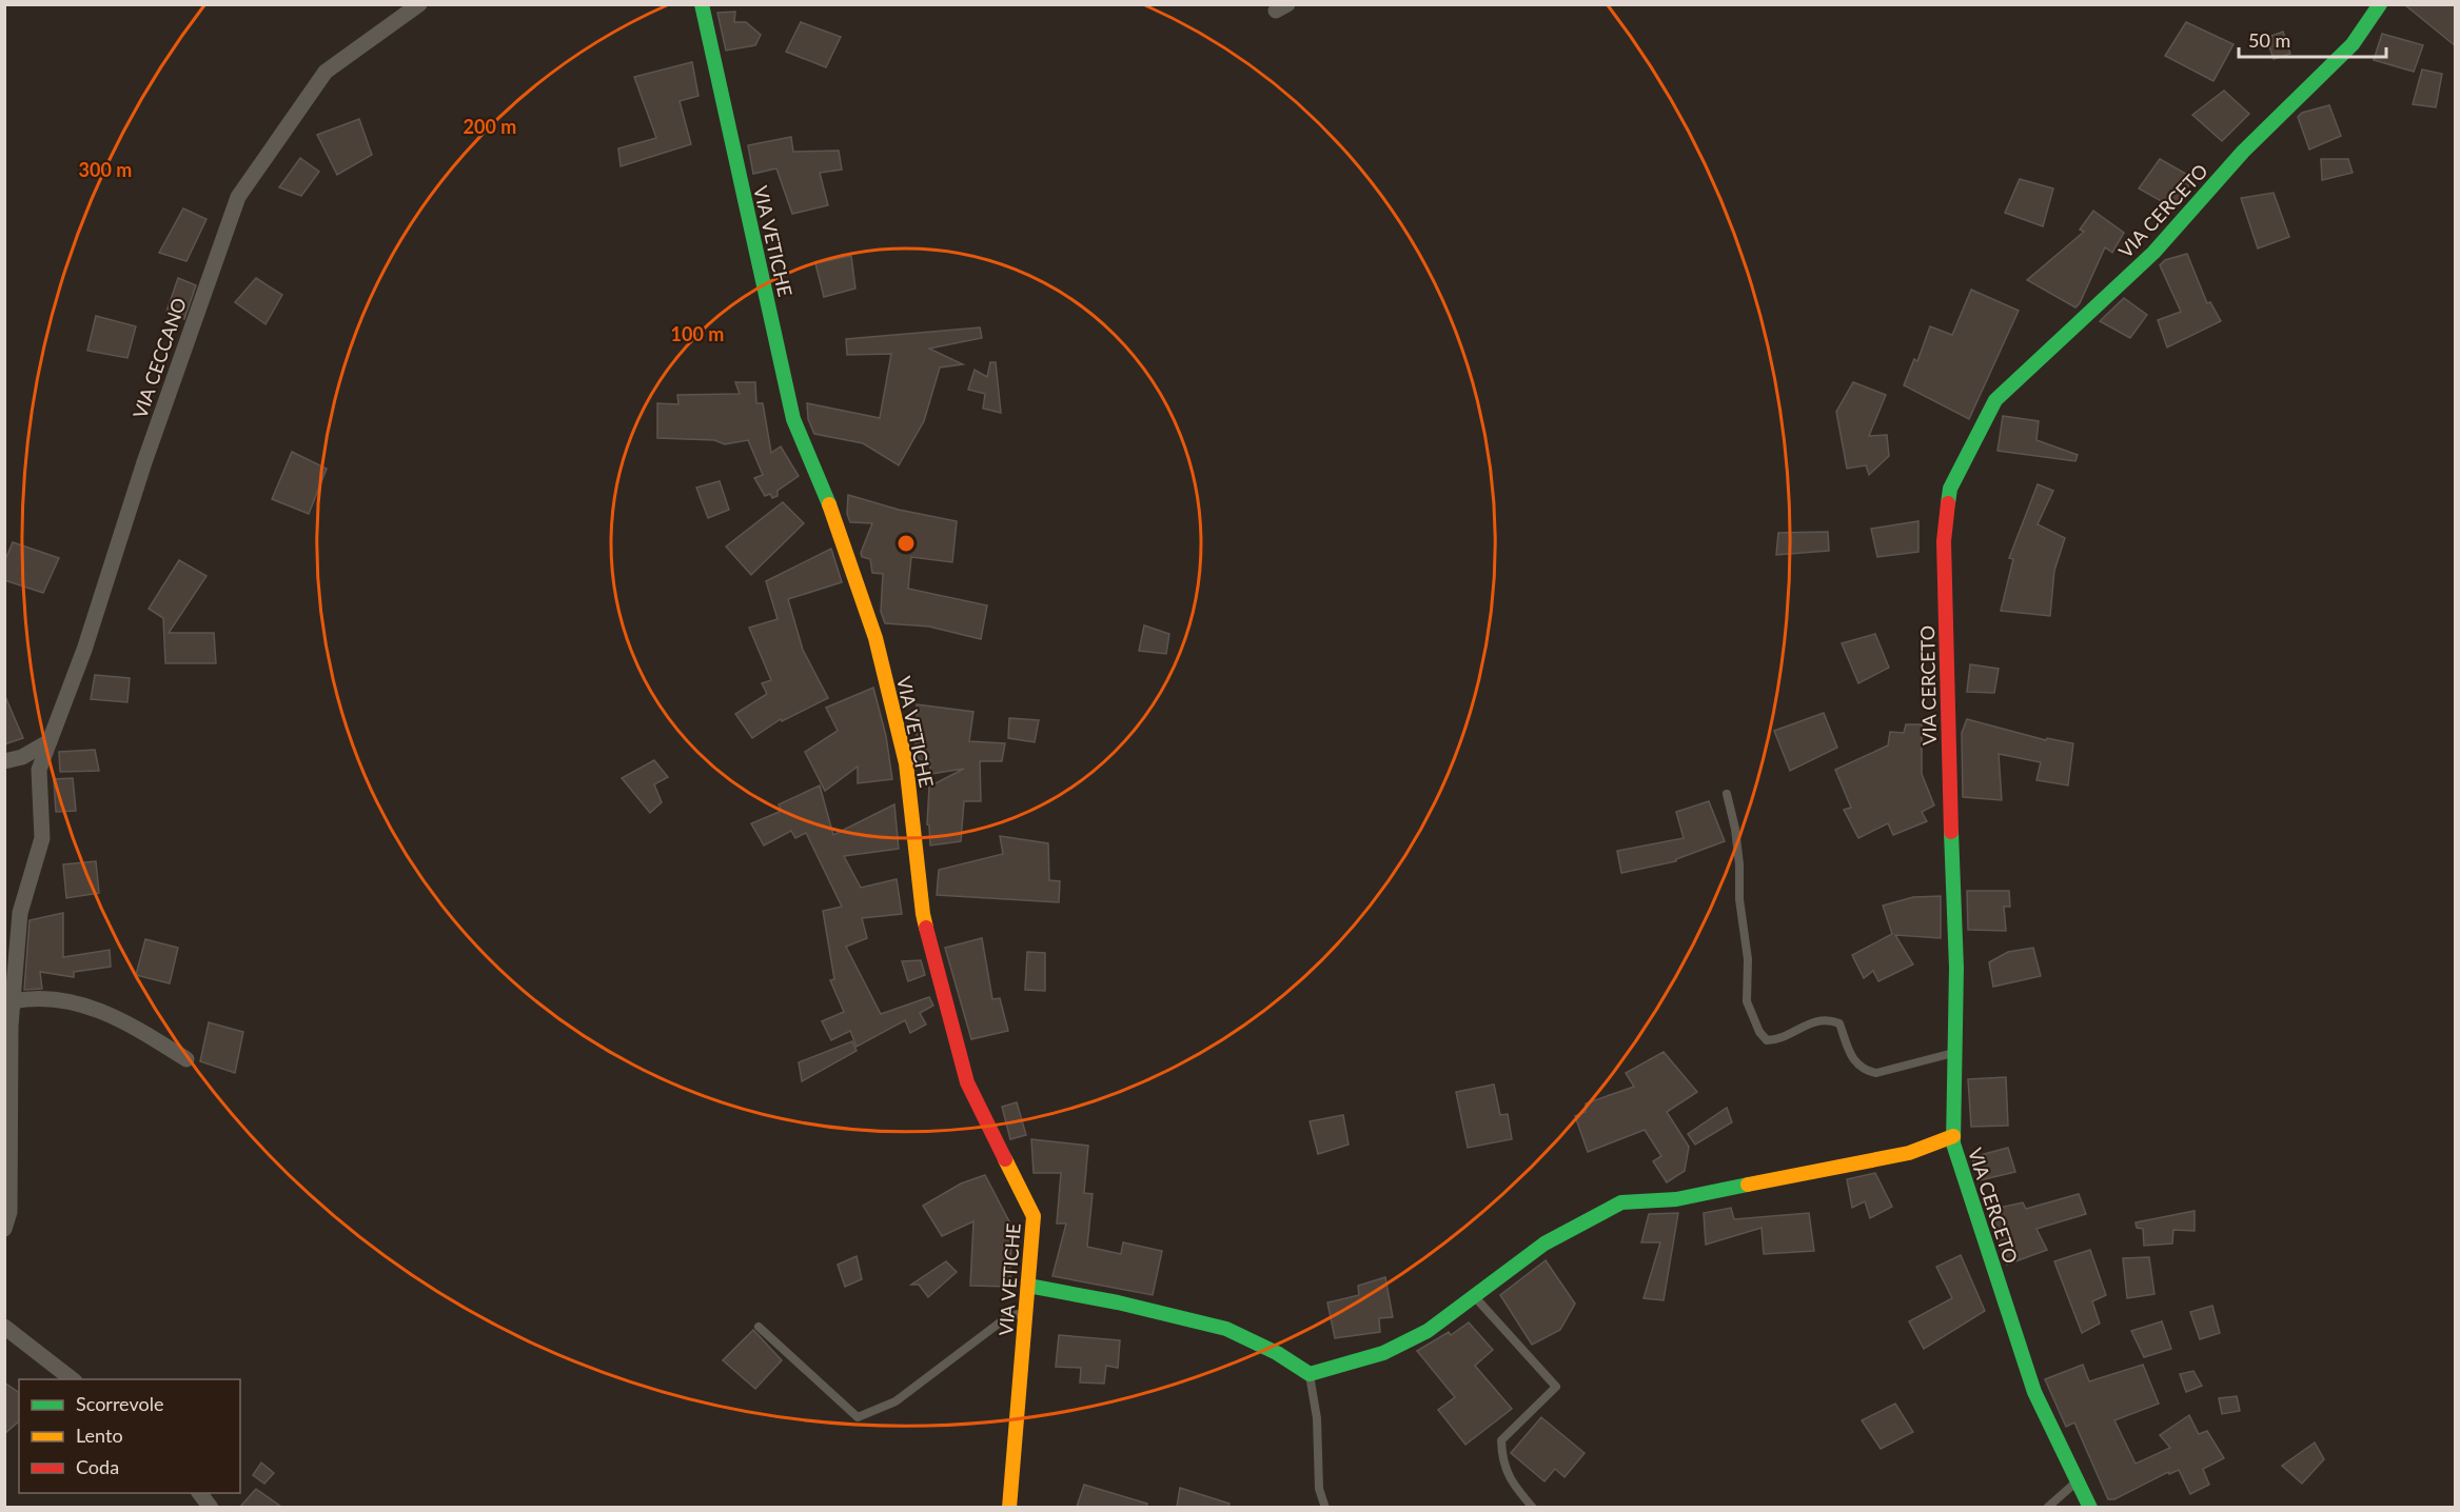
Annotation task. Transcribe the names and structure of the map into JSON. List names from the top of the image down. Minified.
{"streets":{"street":["VIA CERCETO","VIA VETICHE","VIA CECCANO"]},"legend":["Scorrevole","Lento","Coda"],"scale_bar":"50 m","rings":["200 m","300 m","100 m"]}
